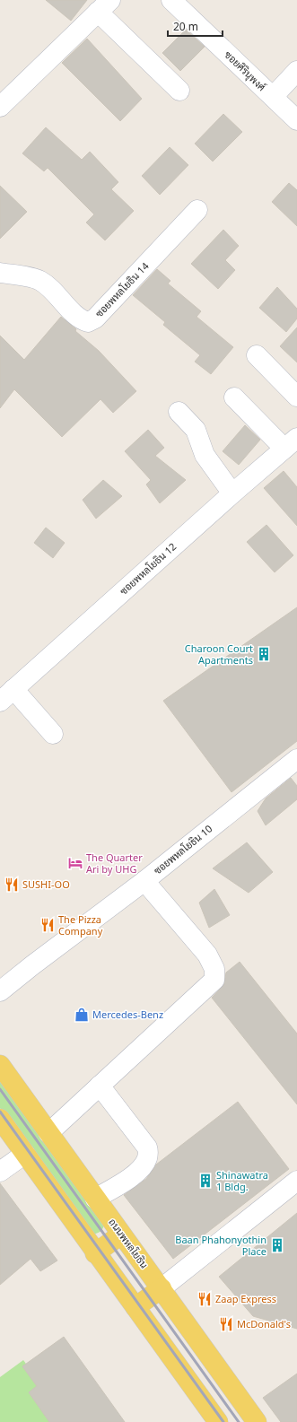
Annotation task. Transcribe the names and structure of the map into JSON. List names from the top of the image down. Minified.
{"streets":{"main road":["ถนนพหลโยธิน"],"street":["ซอยศิรินุพงศ์","ซอยพหลโยธิน 14","ซอยพหลโยธิน 12","ซอยพหลโยธิน 10"]},"places":{"building":["Charoon Court Apartments","Shinawatra 1 Bldg.","Baan Phahonyothin Place"],"hotel":["The Quarter Ari by UHG"],"restaurant":["SUSHI-OO","The Pizza Company","Zaap Express","McDonald's"],"shop":["Mercedes-Benz"]},"scale_bar":"20 m"}
